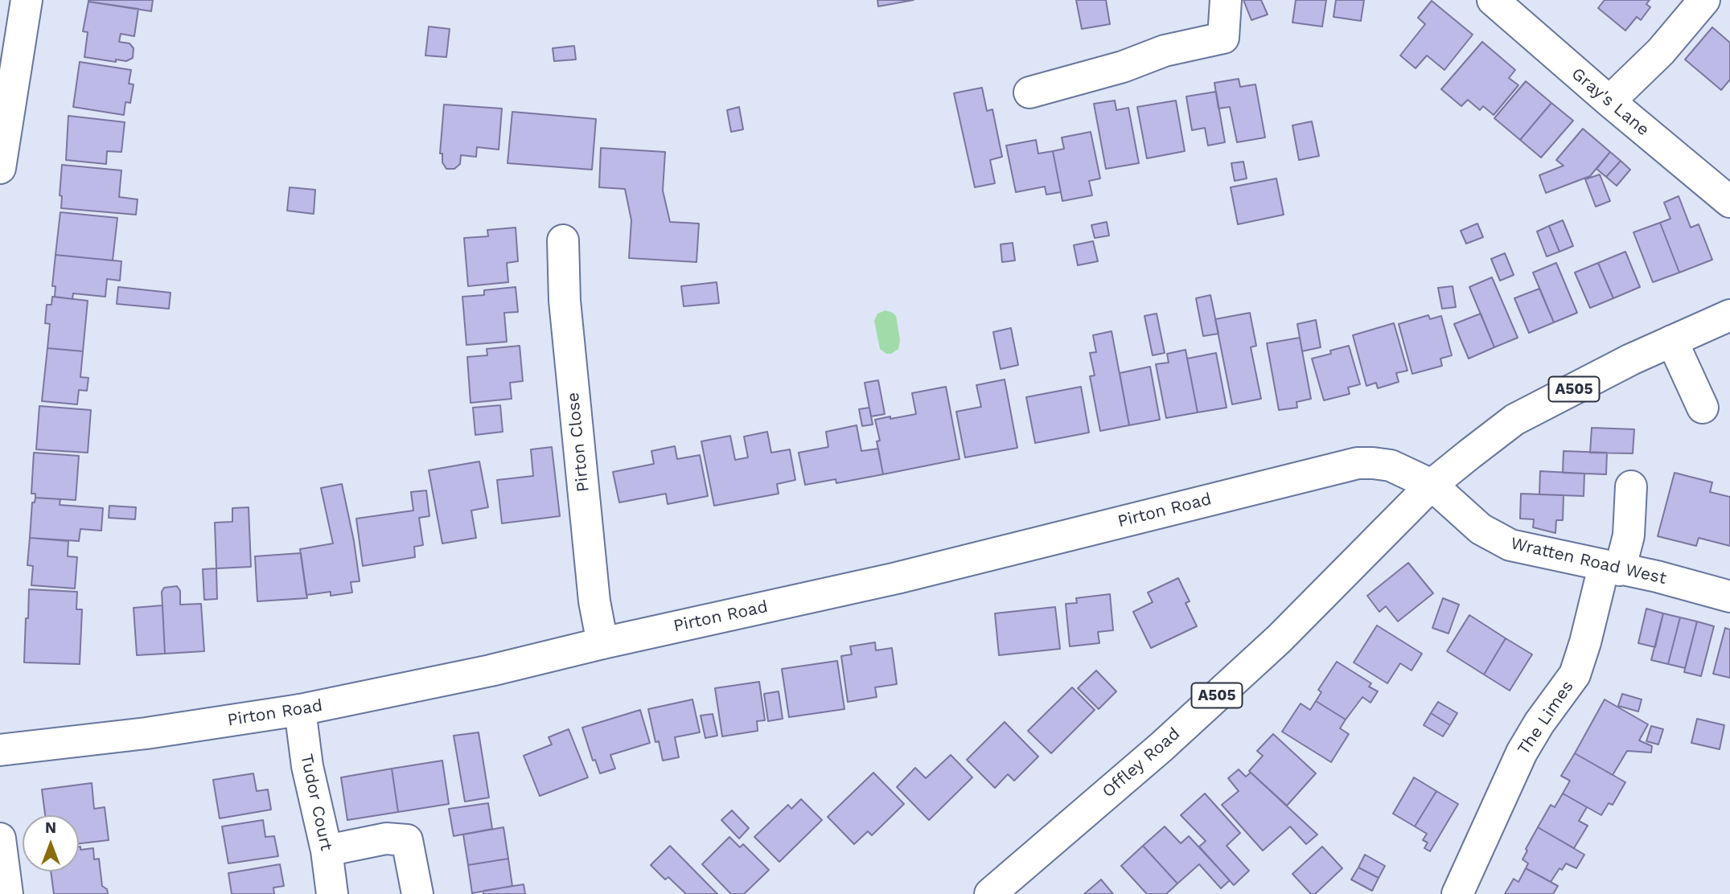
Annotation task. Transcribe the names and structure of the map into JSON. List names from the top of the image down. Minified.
{"streets":{"main road":["Gray's Lane","A505","Pirton Close","Pirton Road","Wratten Road West","The Limes","Offley Road","Tudor Court"]},"crossings":[["A505","Pirton Road"],["A505","Wratten Road West"],["A505","Offley Road"],["Pirton Close","Pirton Road"],["Pirton Road","Wratten Road West"],["Pirton Road","Offley Road"],["Pirton Road","Tudor Court"],["Wratten Road West","The Limes"],["Wratten Road West","Offley Road"]],"north":"top"}
